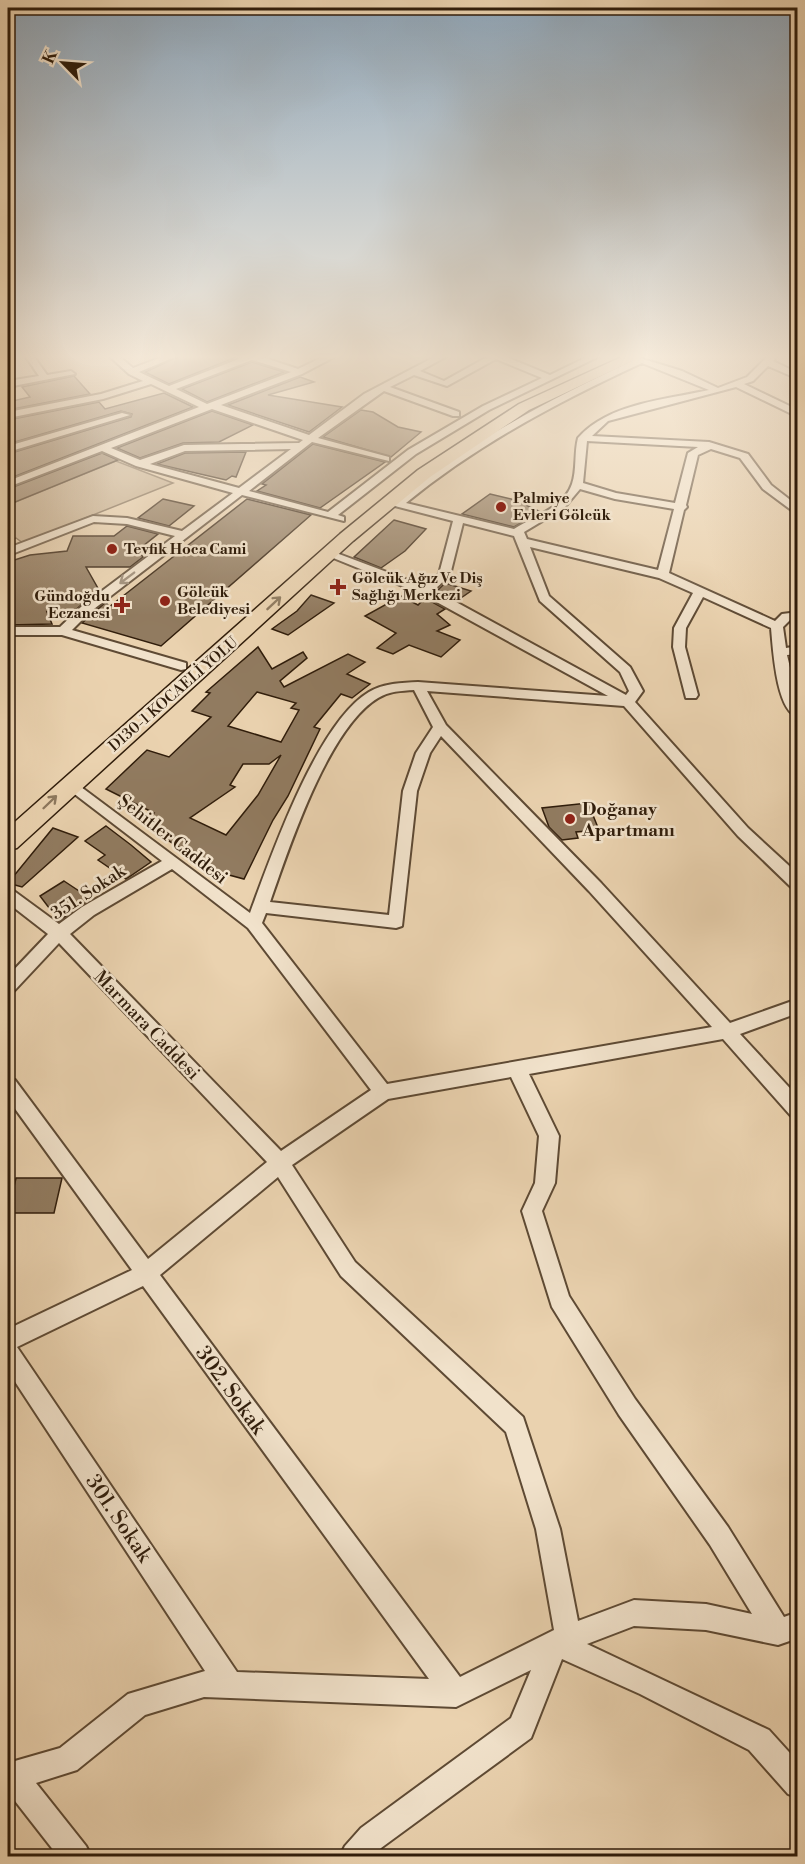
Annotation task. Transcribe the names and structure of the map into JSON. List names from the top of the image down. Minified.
{"streets":{"highway":["D130-1 KOCAELİ YOLU"],"street":["Şehitler Caddesi","351. Sokak","Marmara Caddesi","302. Sokak","301. Sokak"]},"crossings":[["D130-1 KOCAELİ YOLU","Şehitler Caddesi"],["Şehitler Caddesi","351. Sokak"],["351. Sokak","Marmara Caddesi"]],"places":{"other":["Palmiye Evleri Gölcük","Tevfik Hoca Cami","Gölcük Belediyesi","Doğanay Apartmanı"],"health":["Gölcük Ağız Ve Diş Sağlığı Merkezi","Gündoğdu Eczanesi"]},"north":"top left"}
